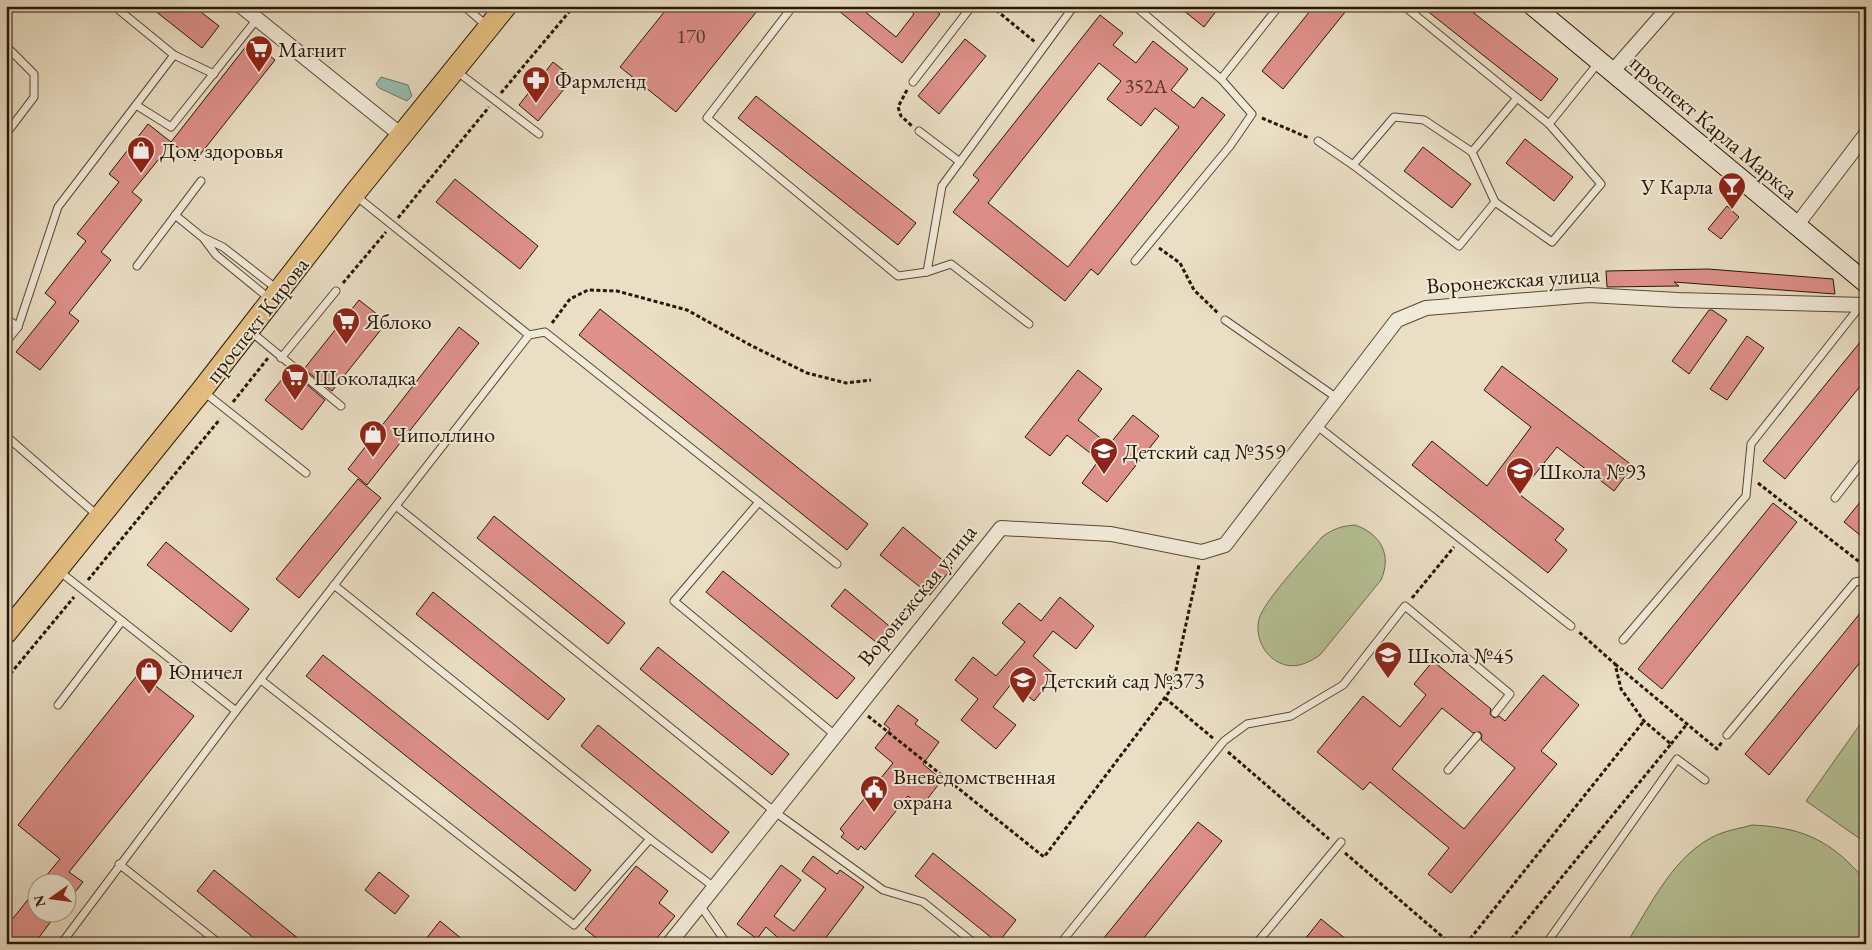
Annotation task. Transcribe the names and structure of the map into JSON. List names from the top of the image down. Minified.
{"streets":{"main road":["проспект Кирова"],"street":["проспект Карла Маркса","Воронежская улица"]},"places":{"supermarket":["Магнит","Яблоко","Шоколадка"],"pharmacy":["Фармленд"],"shop":["Дом здоровья","Чиполлино","Юничел"],"bar":["У Карла"],"school or university":["Детский сад №359","Школа №93","Школа №45","Детский сад №373"],"public building":["Вневедомственная охрана"]},"house_numbers":["170","352А"],"north":"left"}
